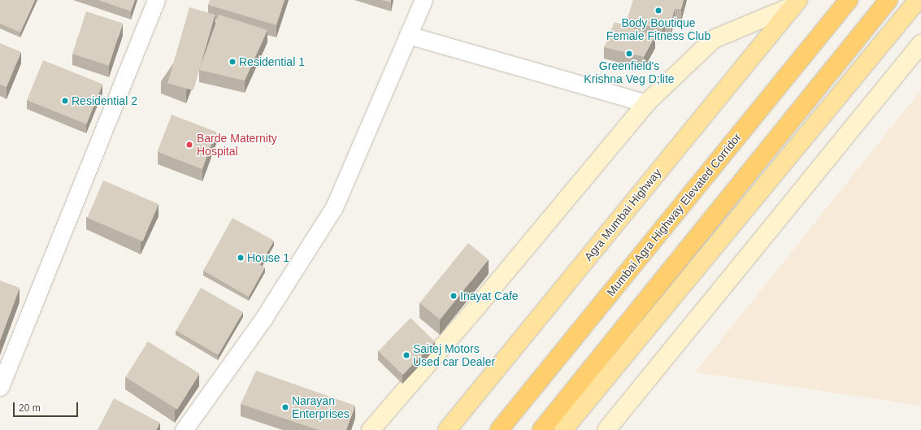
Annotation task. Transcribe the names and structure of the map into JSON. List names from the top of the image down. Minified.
{"streets":{"highway":["Mumbai Agra Highway Elevated Corridor"],"main road":["Agra Mumbai Highway"]},"places":["Body Boutique Female Fitness Club","Greenfield's Krishna Veg D;lite","Residential 1","Residential 2","Barde Maternity Hospital","House 1","Inayat Cafe","Saitej Motors Used car Dealer","Narayan Enterprises"],"scale_bar":"20 m"}
